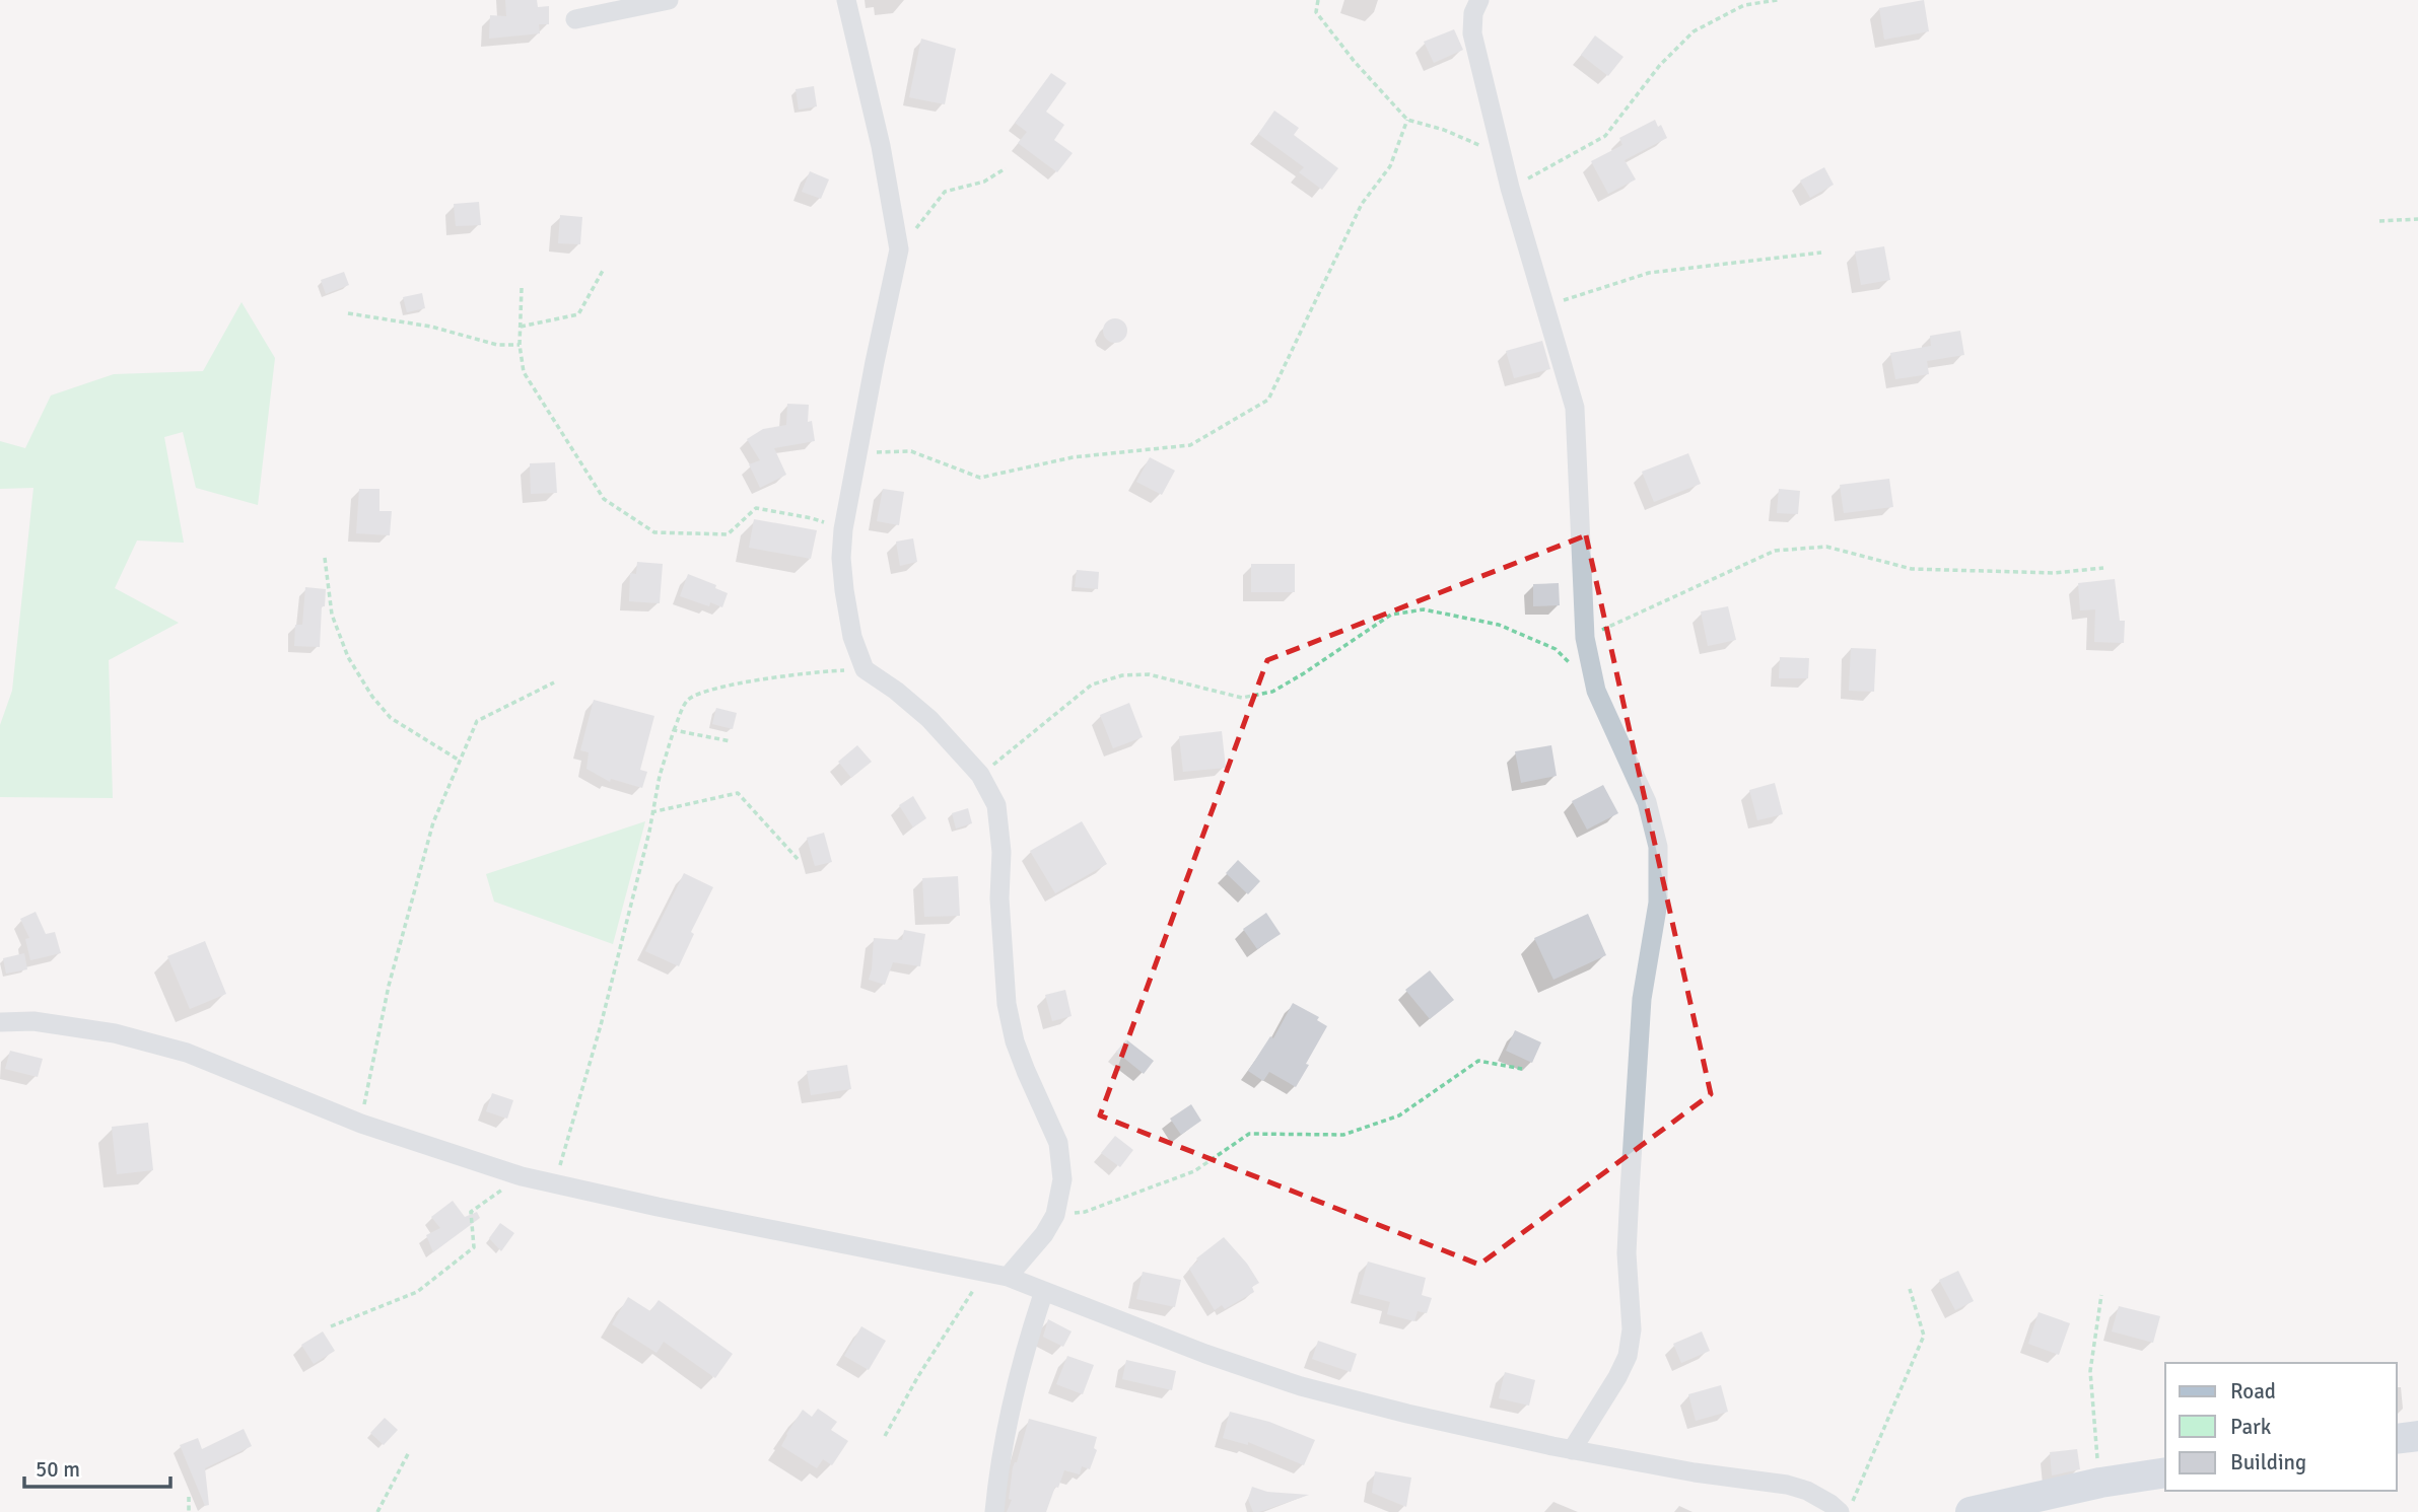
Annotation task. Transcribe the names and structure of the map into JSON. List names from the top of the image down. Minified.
{"legend":["Road","Park","Building"],"scale_bar":"50 m"}
